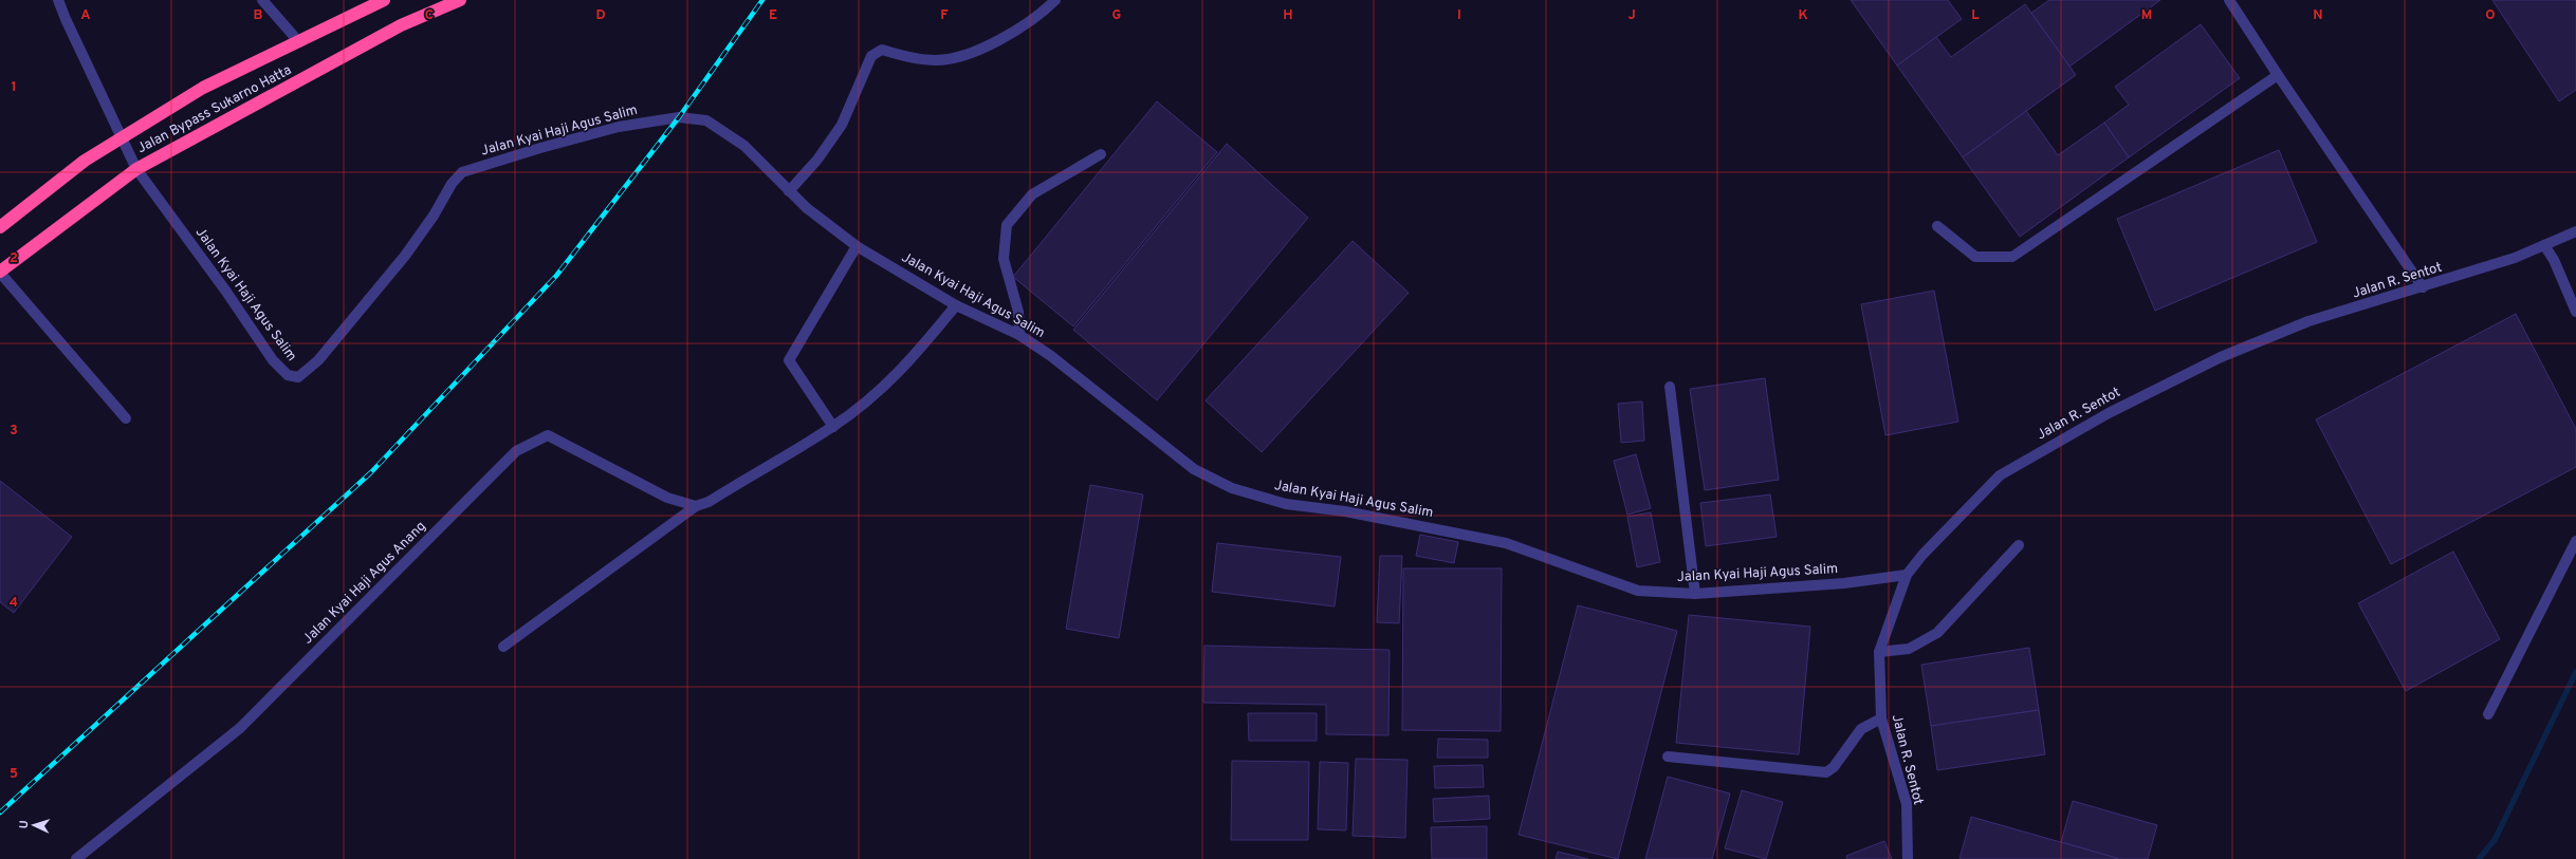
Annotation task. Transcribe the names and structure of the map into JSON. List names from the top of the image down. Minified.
{"streets":{"highway":["Jalan Bypass Sukarno Hatta"],"street":["Jalan Kyai Haji Agus Salim","Jalan R. Sentot","Jalan Kyai Haji Agus Anang"]},"crossings":[["Jalan Bypass Sukarno Hatta","Jalan Kyai Haji Agus Salim"],["Jalan Kyai Haji Agus Salim","Jalan R. Sentot"]],"north":"left","grid":{"columns":["A","B","C","D","E","F","G","H","I","J","K","L","M","N","O"],"rows":["1","2","3","4","5"]}}
